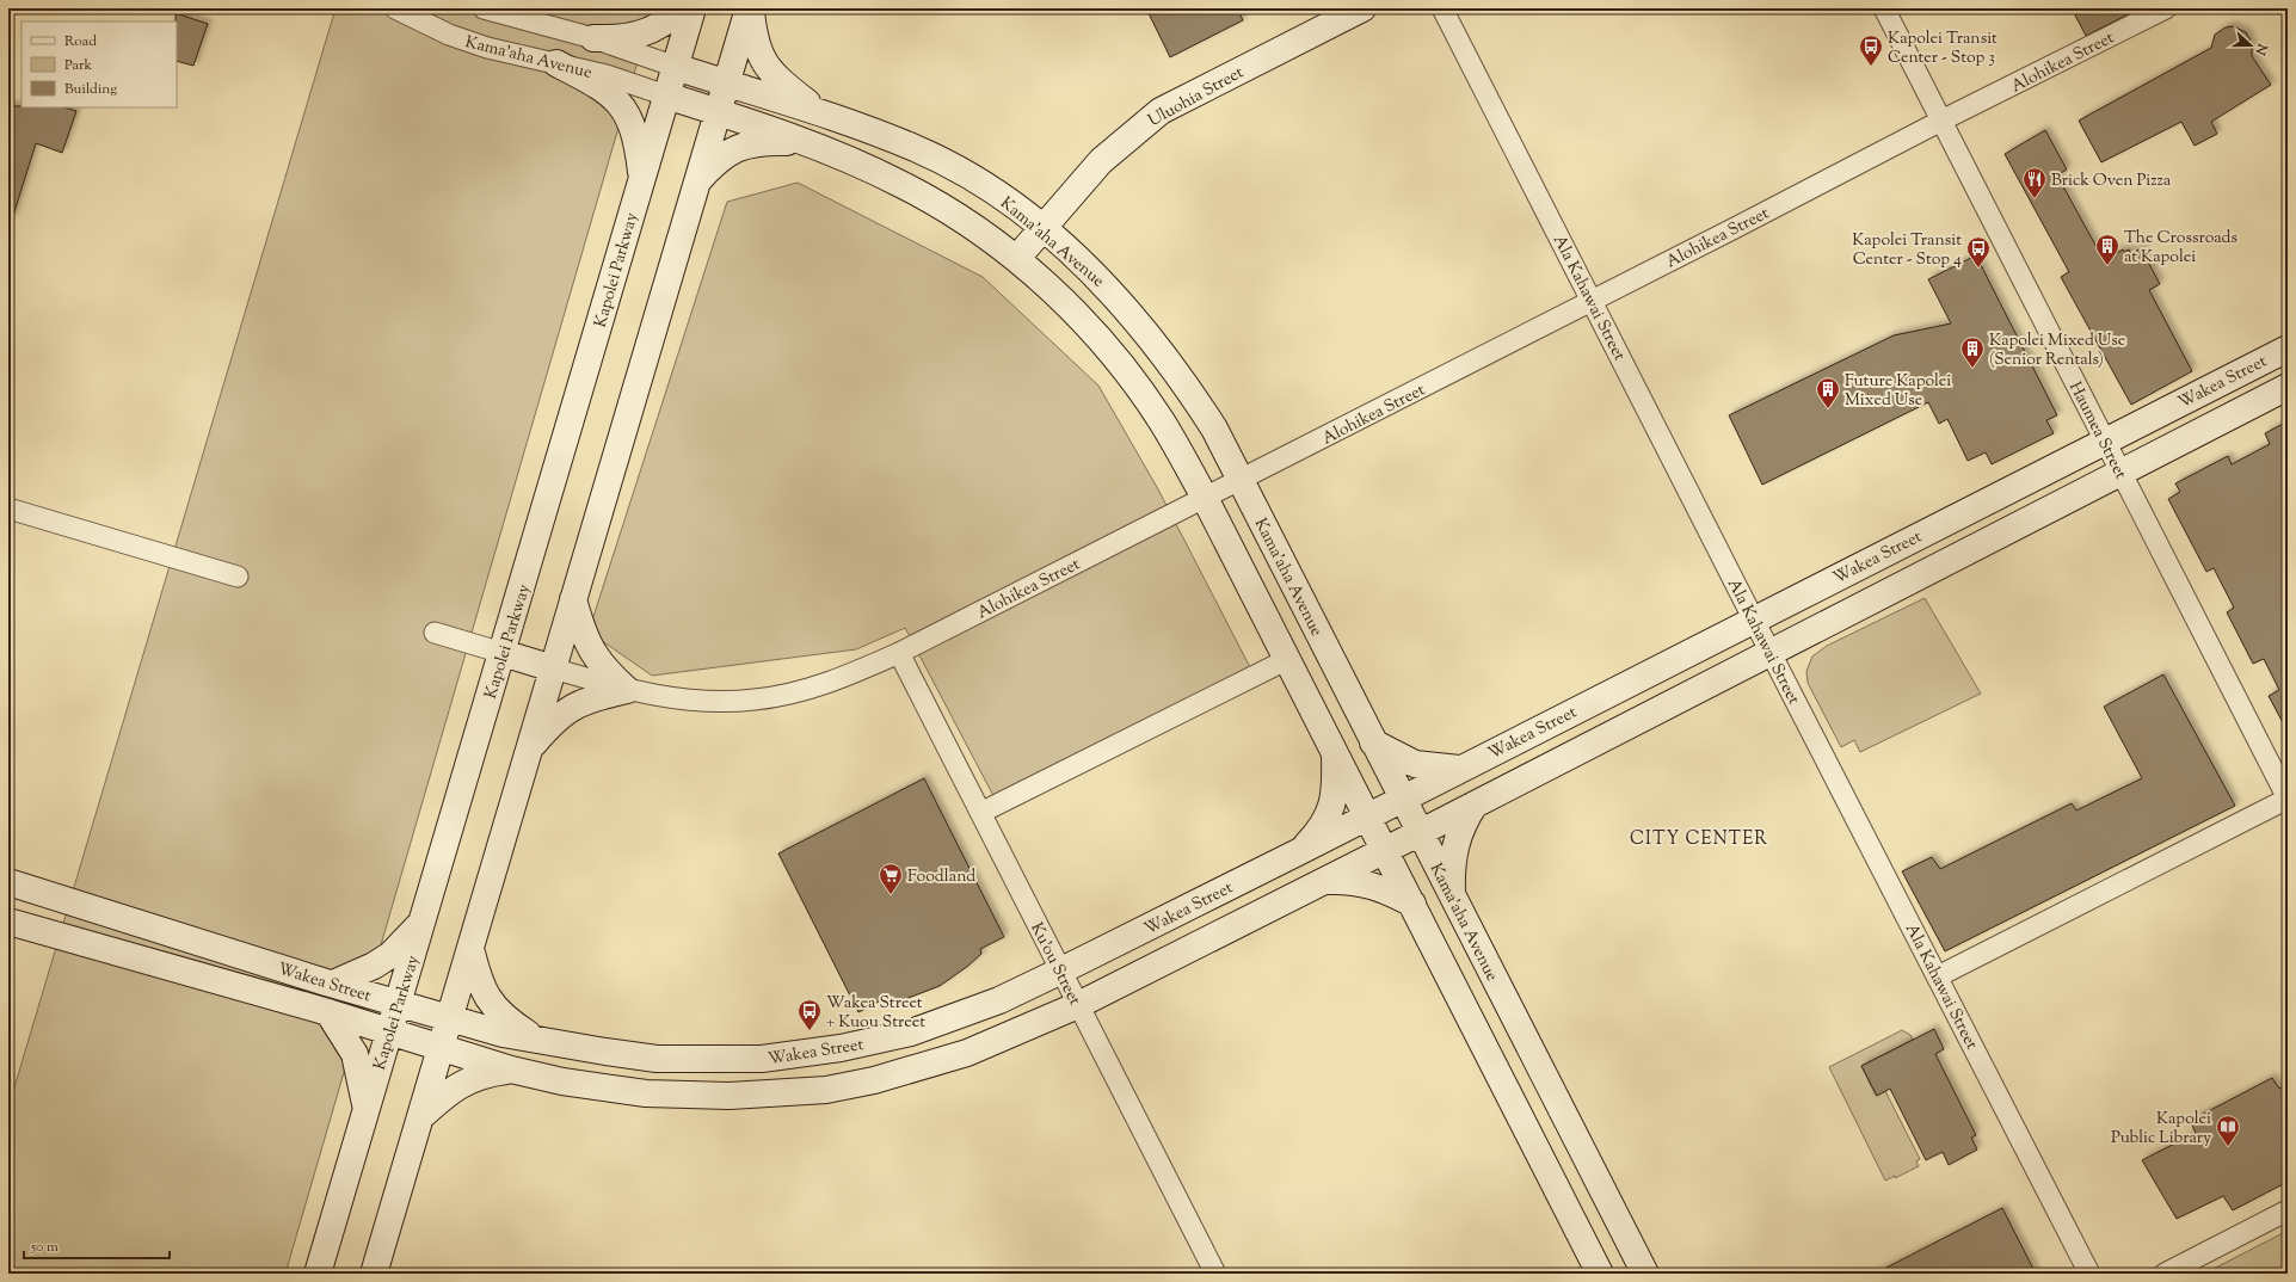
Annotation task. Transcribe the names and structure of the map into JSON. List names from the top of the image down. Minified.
{"streets":{"street":["Kama'aha Avenue","Alohikea Street","Uluohia Street","Kapolei Parkway","Ala Kahawai Street","Wakea Street","Haumea Street","Ku'ou Street"]},"crossings":[["Kama'aha Avenue","Alohikea Street"],["Kama'aha Avenue","Uluohia Street"],["Kama'aha Avenue","Kapolei Parkway"],["Kama'aha Avenue","Wakea Street"],["Alohikea Street","Ala Kahawai Street"],["Alohikea Street","Haumea Street"],["Alohikea Street","Ku'ou Street"],["Kapolei Parkway","Wakea Street"],["Ala Kahawai Street","Wakea Street"],["Wakea Street","Haumea Street"],["Wakea Street","Ku'ou Street"]],"districts":["CITY CENTER"],"places":{"bus stop":["Kapolei Transit Center - Stop 3","Kapolei Transit Center - Stop 4","Wakea Street + Kuou Street"],"restaurant":["Brick Oven Pizza"],"building":["The Crossroads at Kapolei","Kapolei Mixed Use (Senior Rentals)","Future Kapolei Mixed Use"],"supermarket":["Foodland"],"library":["Kapolei Public Library"]},"legend":["Road","Park","Building"],"scale_bar":"50 m","north":"right"}
